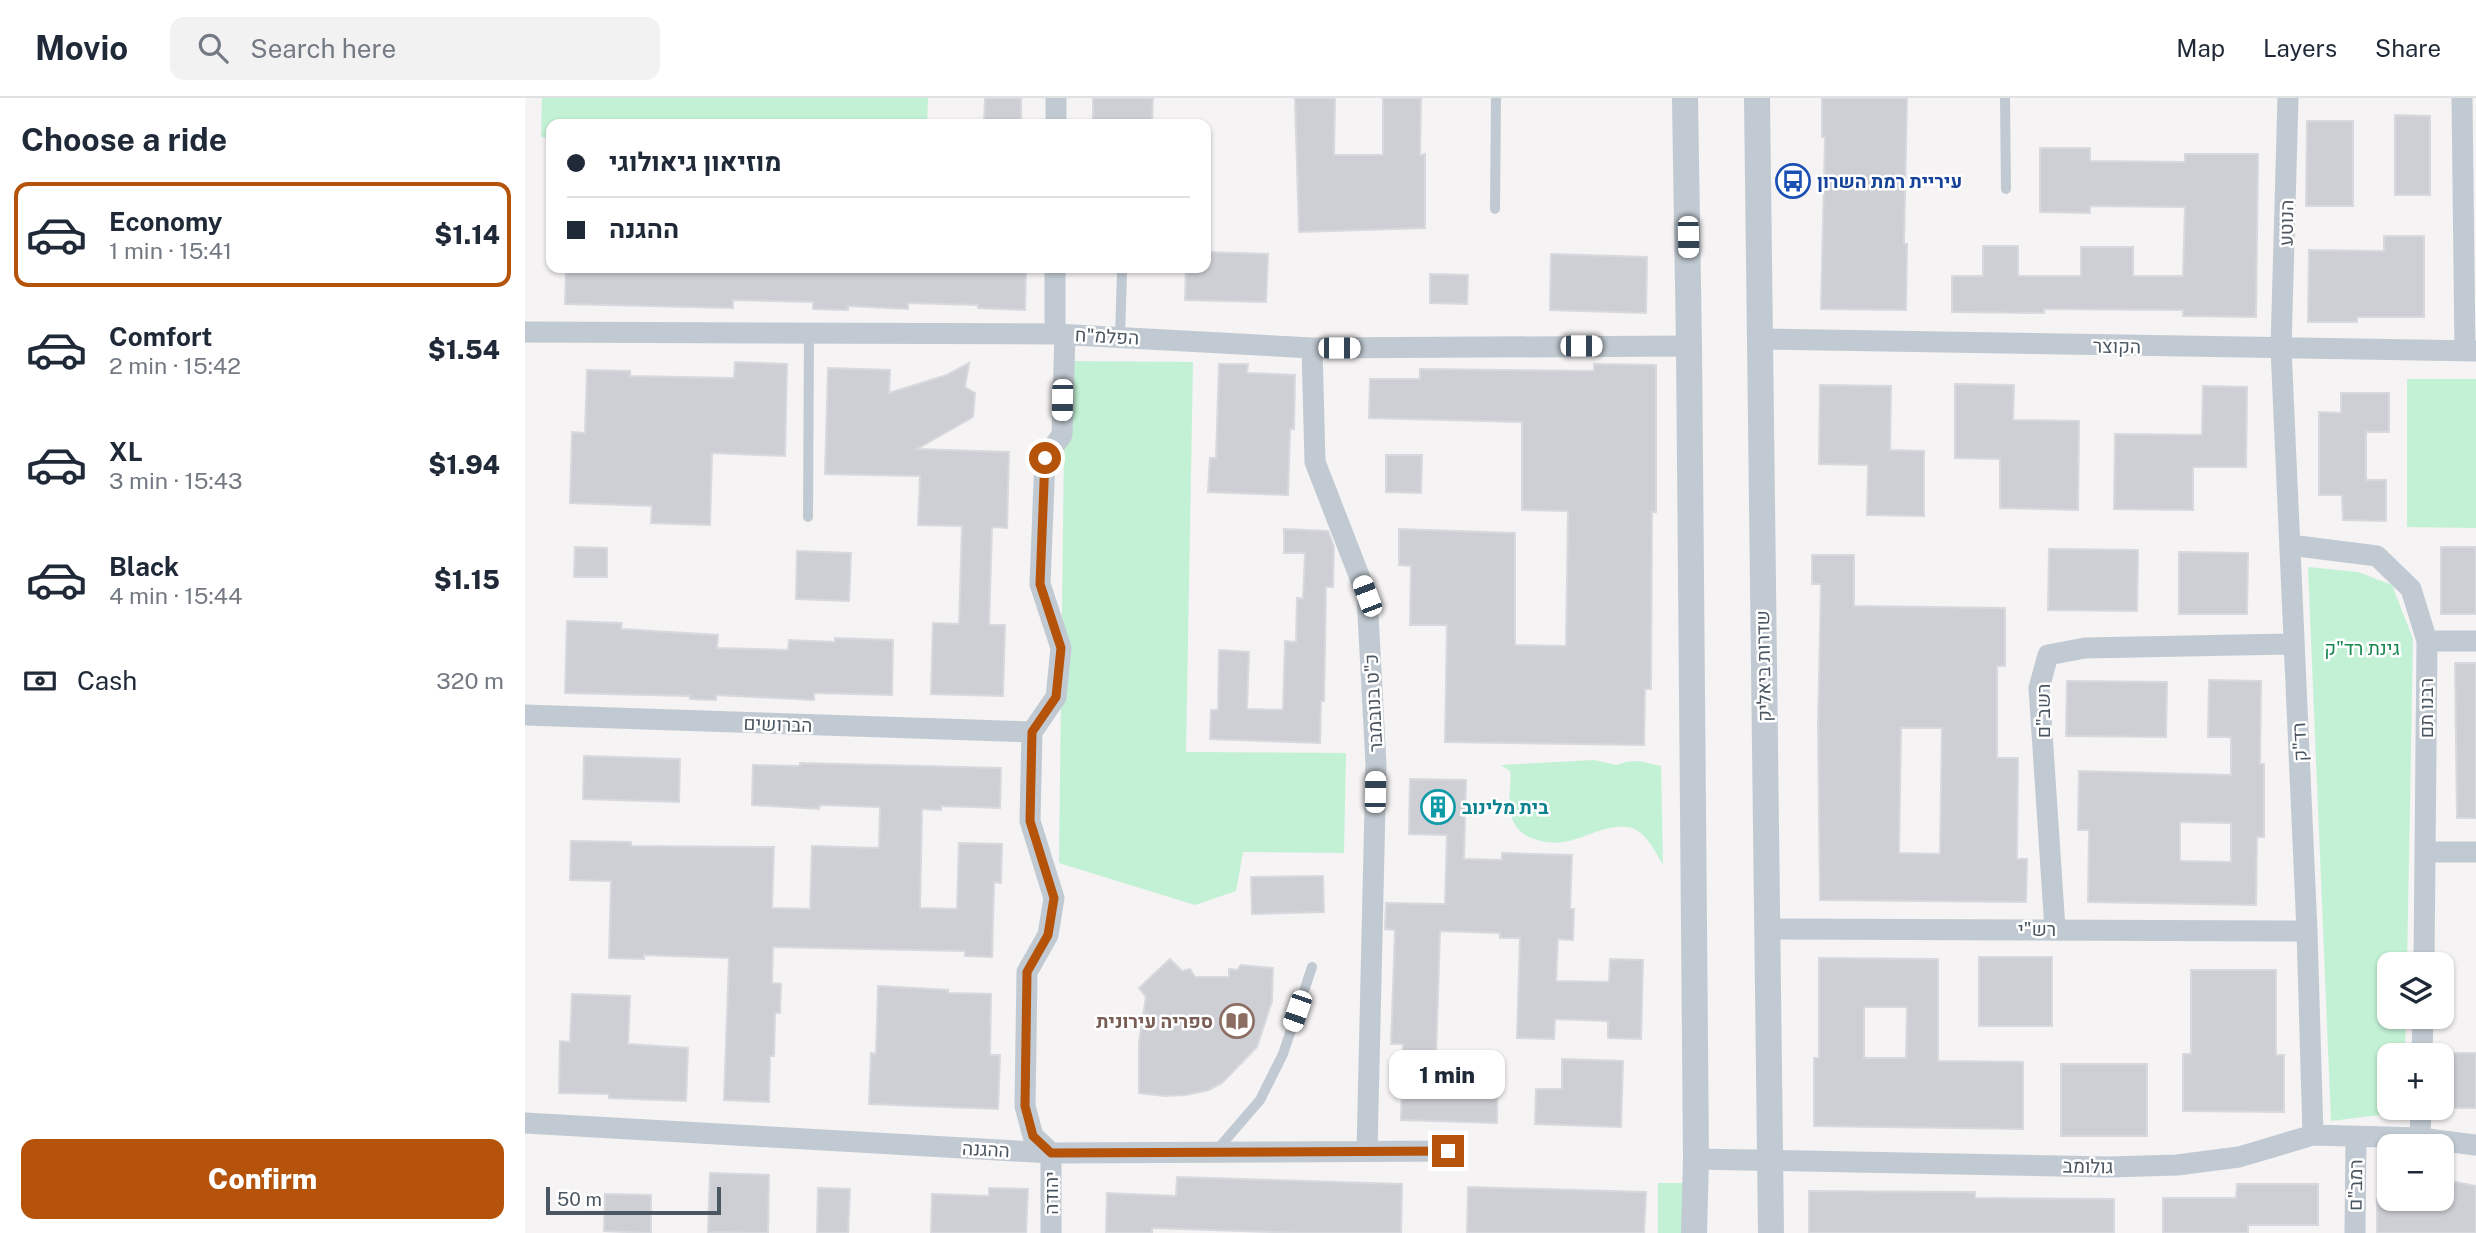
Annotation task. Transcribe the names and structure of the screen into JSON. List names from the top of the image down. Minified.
{"streets":{"street":["הנוטע","הפלמ\"ח","הקוצר","שדרות ביאליק","כ\"ט בנובמבר","רבנו תם","רשב\"ם","הברושים","רד\"ק","רש\"י","ההגנה","גולומב","רמב\"ם","יהודה"]},"crossings":[["הנוטע","הקוצר"],["הנוטע","רד\"ק"],["הפלמ\"ח","כ\"ט בנובמבר"],["הקוצר","שדרות ביאליק"],["הקוצר","רד\"ק"],["שדרות ביאליק","רש\"י"],["שדרות ביאליק","גולומב"],["כ\"ט בנובמבר","ההגנה"],["רבנו תם","רד\"ק"],["רשב\"ם","רד\"ק"],["רשב\"ם","רש\"י"],["רד\"ק","רש\"י"],["רד\"ק","גולומב"],["ההגנה","יהודה"],["גולומב","רמב\"ם"]],"parks":["גינת רד\"ק"],"places":{"bus stop":["עיריית רמת השרון"],"building":["בית מלינוב"],"library":["ספריה עירונית"]},"scale_bar":"50 m","page":{"header":"Movio","search":"Search here","nav":["Map","Layers","Share"],"heading":"Choose a ride","banner":["מוזיאון גיאולוגי","ההגנה"],"list":[{"name":"Economy","note":"1 min · 15:41","value":"$1.14"},{"name":"Comfort","note":"2 min · 15:42","value":"$1.54"},{"name":"XL","note":"3 min · 15:43","value":"$1.94"},{"name":"Black","note":"4 min · 15:44","value":"$1.15"}],"pay":["Cash","320 m"],"map_buttons":["+","−"],"bubble":"1 min","buttons":"Confirm","scale":"50 m"}}
